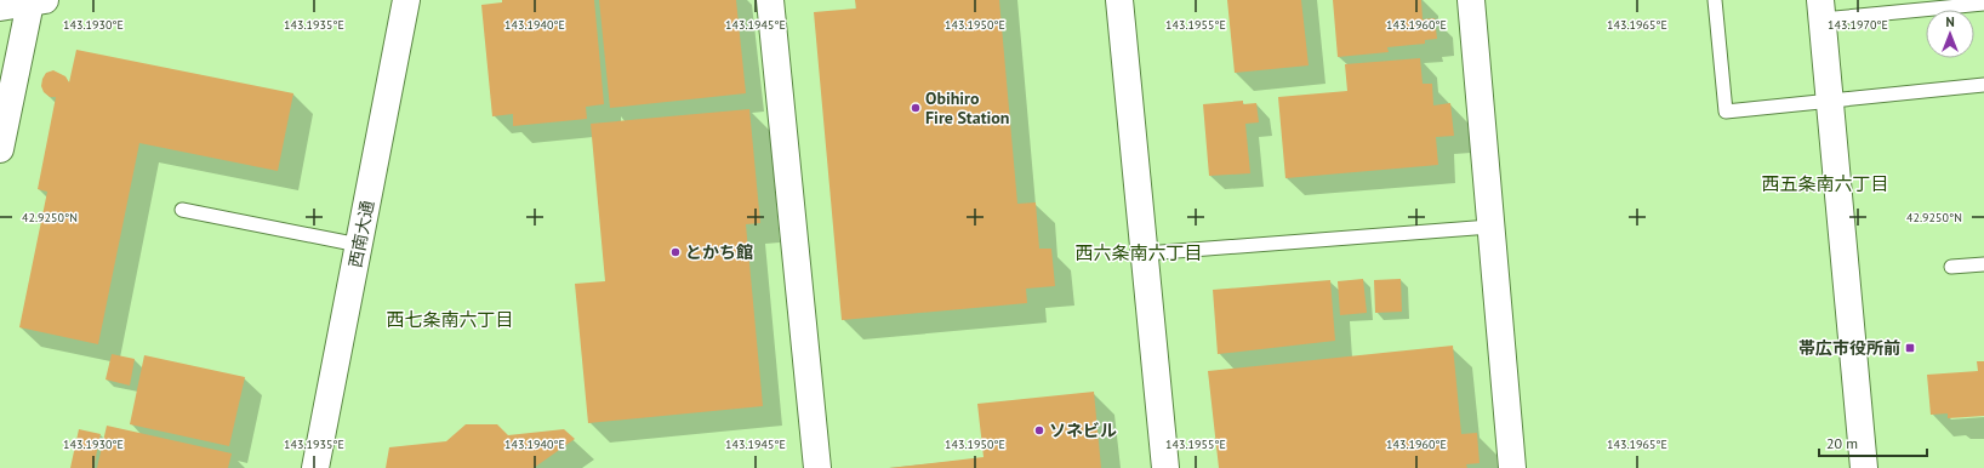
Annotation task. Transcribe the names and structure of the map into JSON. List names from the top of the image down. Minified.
{"streets":{"street":["西南大通"]},"districts":["西五条南六丁目","西六条南六丁目","西七条南六丁目"],"places":{"other":["Obihiro Fire Station","とかち館","ソネビル"],"transit":["帯広市役所前"]},"scale_bar":"20 m","north":"top","coordinates":["143.1930°E","143.1935°E","143.1940°E","143.1945°E","143.1950°E","143.1955°E","143.1960°E","143.1965°E","143.1970°E","42.9250°N"]}
